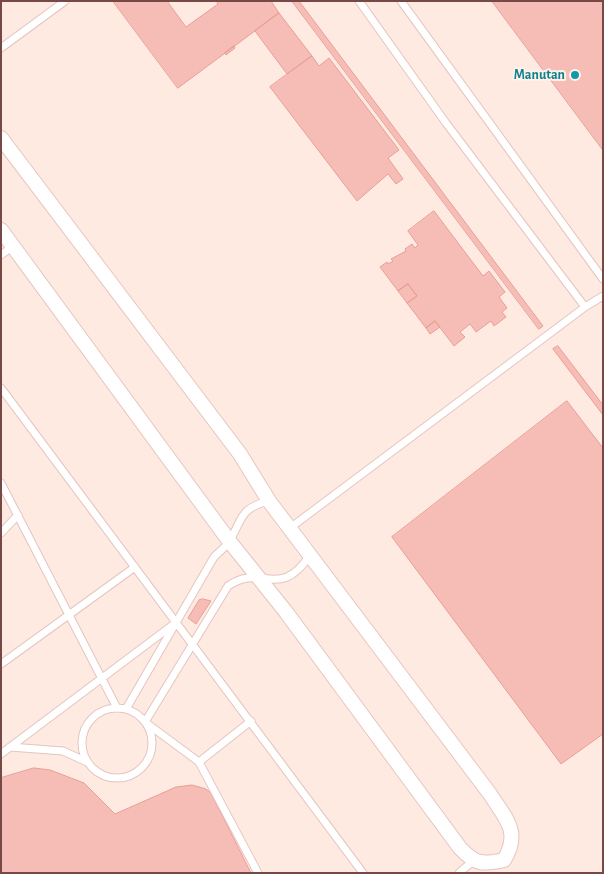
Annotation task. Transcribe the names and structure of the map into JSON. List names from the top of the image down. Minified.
{"places":["Manutan"]}
